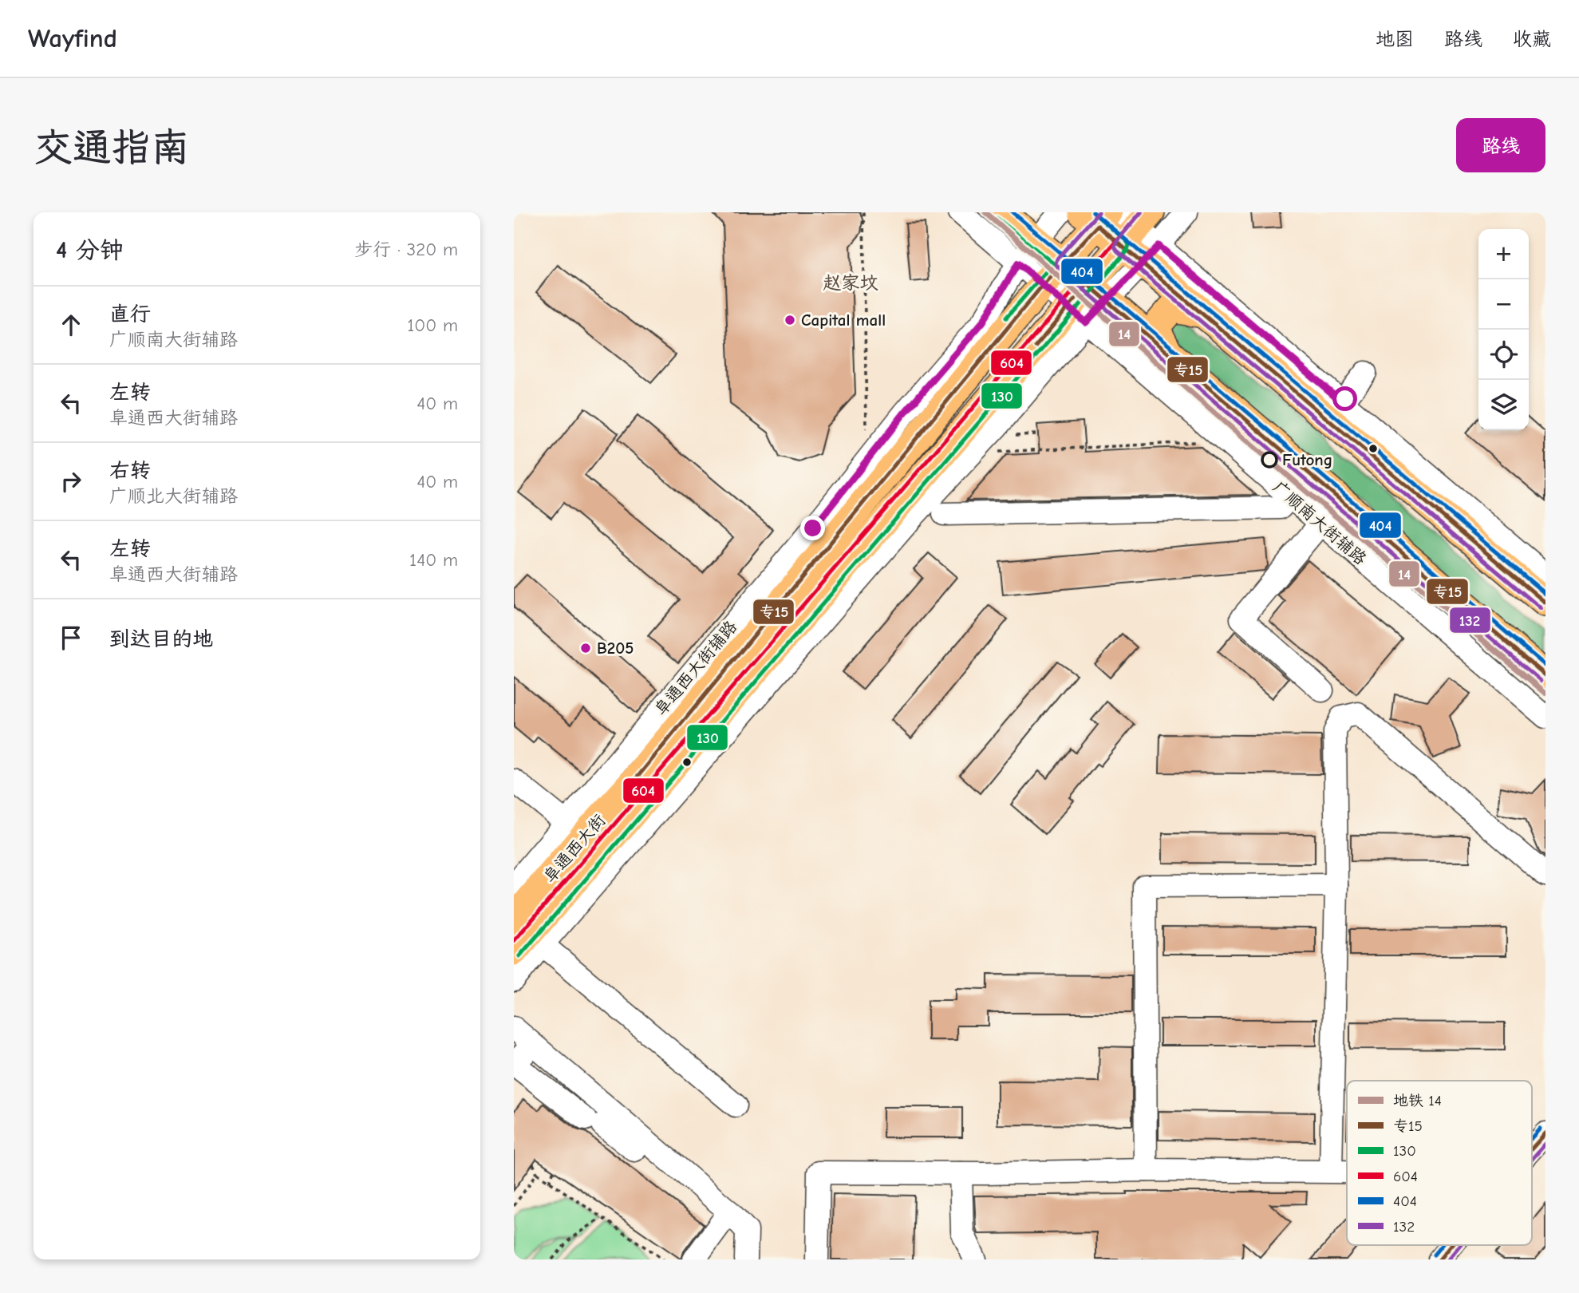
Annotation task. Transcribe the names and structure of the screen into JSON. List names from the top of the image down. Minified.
{"streets":{"main road":["阜通西大街"],"street":["广顺南大街辅路","阜通西大街辅路"]},"crossings":[["广顺南大街辅路","阜通西大街辅路"],["广顺南大街辅路","阜通西大街"],["阜通西大街辅路","阜通西大街"]],"districts":["赵家坟"],"places":["Capital mall","Futong","B205"],"lines":["metro line 14","transit line 130","transit line 604","transit line 404","transit line 132","transit line 专15"],"legend":["地铁 14","专15","130","604","404","132"],"page":{"header":"Wayfind","nav":["地图","路线","收藏"],"buttons":"路线","title":"交通指南","heading":["4 分钟","步行 · 320 m"],"map_buttons":["+","−"],"list":[["直行","广顺南大街辅路","100 m"],["左转","阜通西大街辅路","40 m"],["右转","广顺北大街辅路","40 m"],["左转","阜通西大街辅路","140 m"],"到达目的地"]}}
